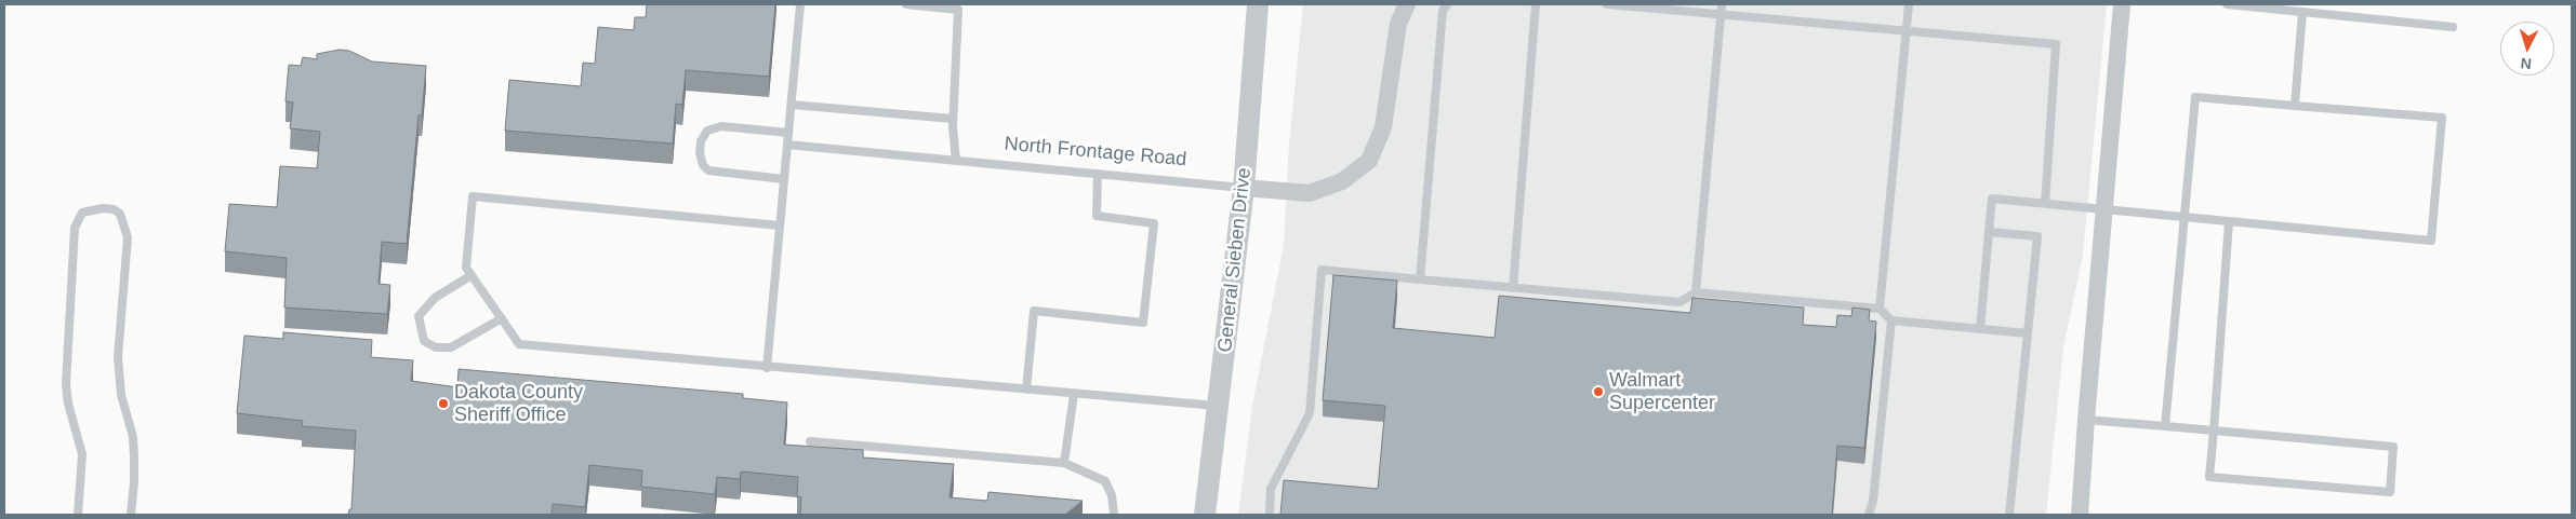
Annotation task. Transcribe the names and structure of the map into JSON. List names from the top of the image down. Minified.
{"streets":{"street":["North Frontage Road","General Sieben Drive"]},"crossings":[["North Frontage Road","General Sieben Drive"]],"places":["Walmart Supercenter","Dakota County Sheriff Office"],"north":"bottom"}
